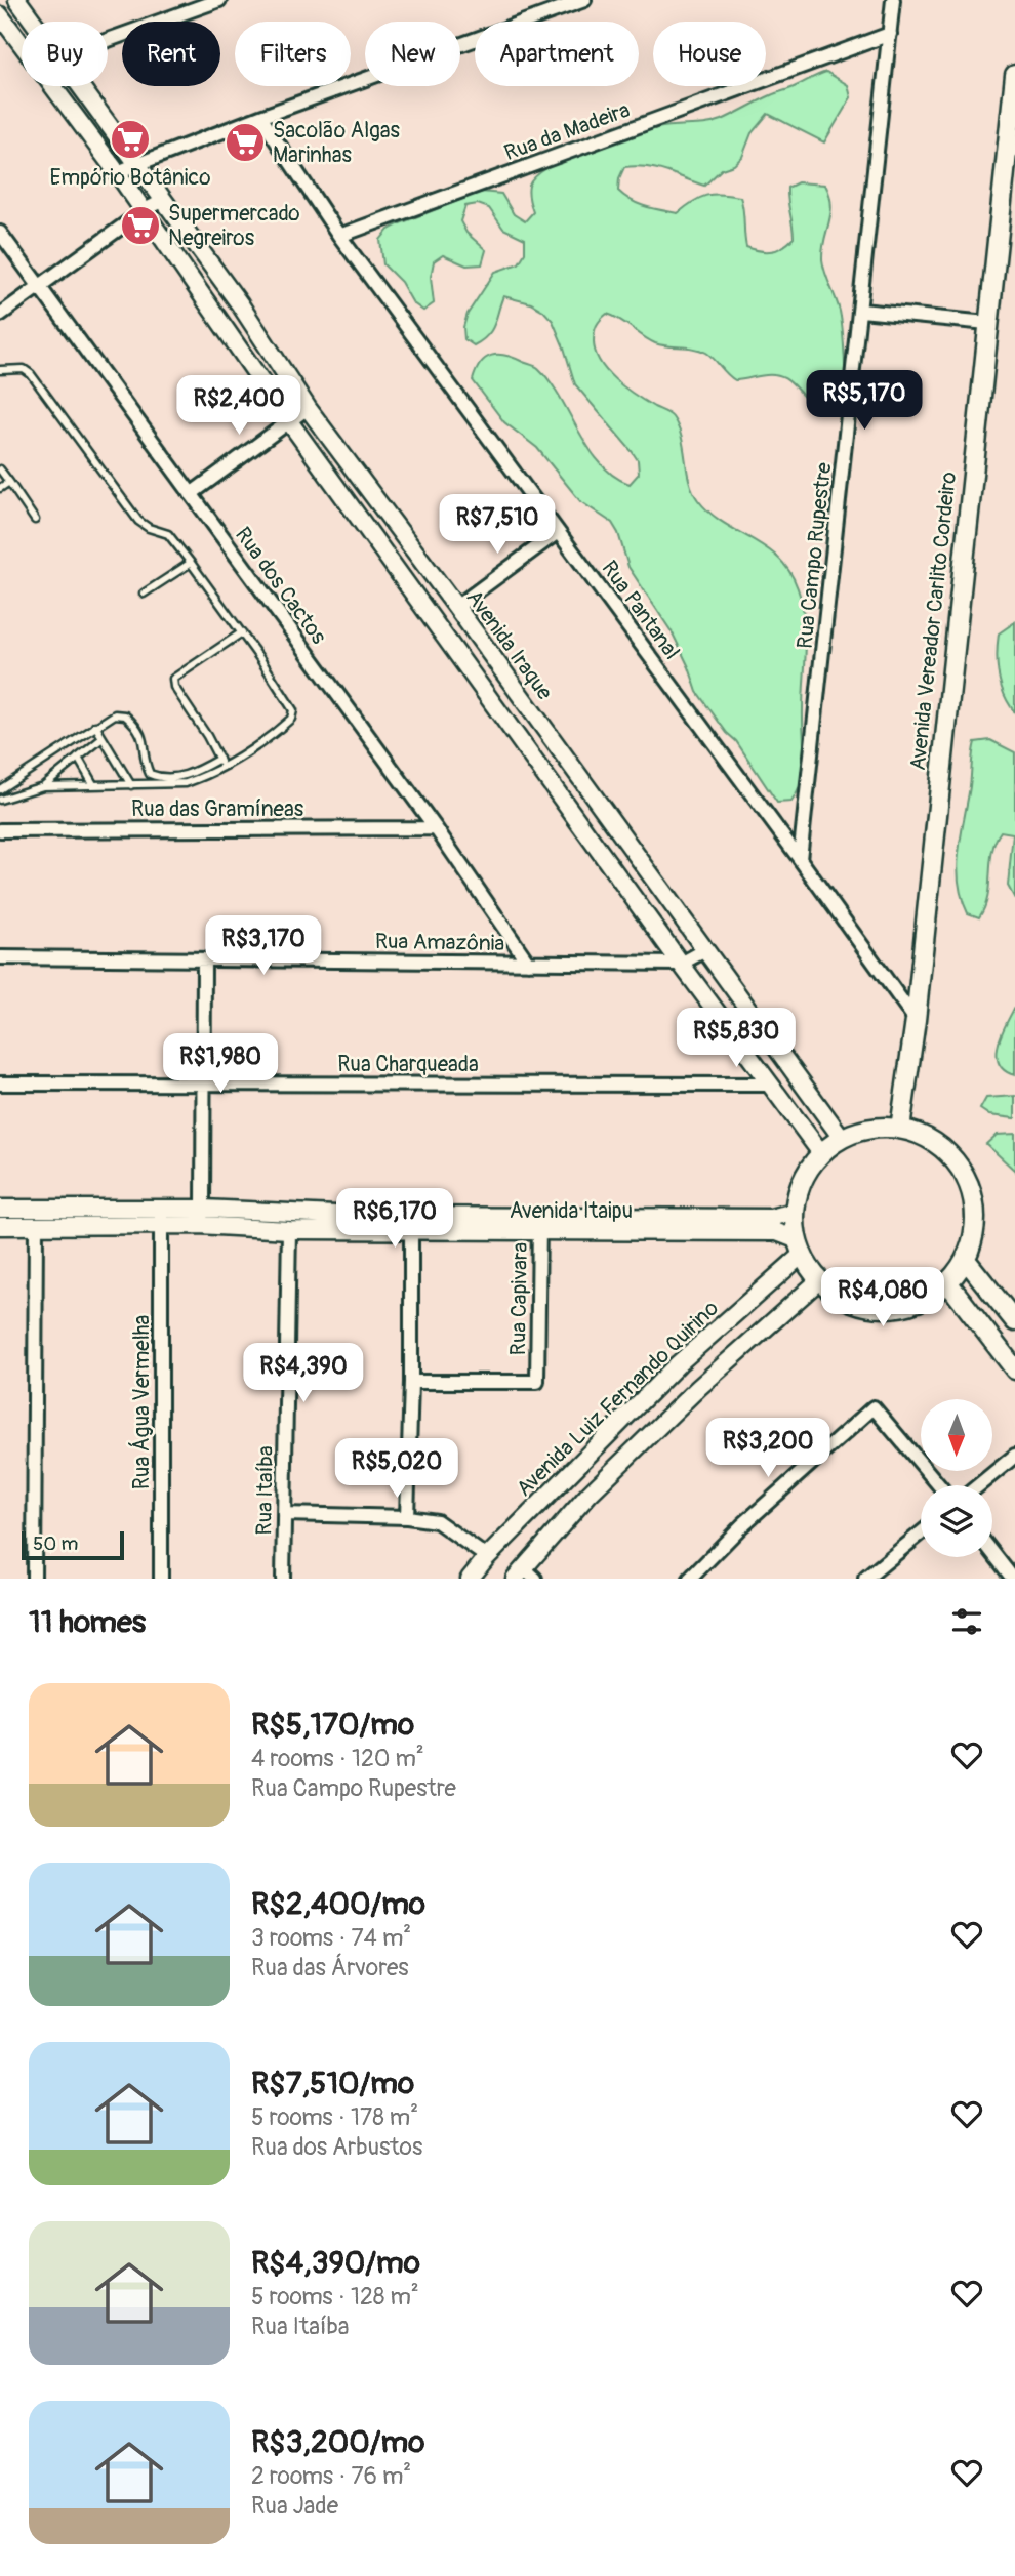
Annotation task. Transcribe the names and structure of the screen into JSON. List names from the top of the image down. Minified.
{"streets":{"main road":["Avenida Vereador Carlito Cordeiro"],"street":["Rua da Madeira","Rua Campo Rupestre","Rua dos Cactos","Rua Pantanal","Avenida Iraque","Rua das Gramíneas","Rua Amazônia","Rua Charqueada","Avenida Itaipu","Rua Capivara","Avenida Luiz Fernando Quirino","Rua Água Vermelha","Rua Itaíba"]},"crossings":[["Rua da Madeira","Rua Campo Rupestre"],["Rua da Madeira","Rua Pantanal"],["Rua Campo Rupestre","Rua Pantanal"],["Rua dos Cactos","Rua das Gramíneas"],["Rua dos Cactos","Rua Amazônia"],["Rua Pantanal","Avenida Vereador Carlito Cordeiro"],["Avenida Vereador Carlito Cordeiro","Avenida Iraque"],["Avenida Vereador Carlito Cordeiro","Avenida Itaipu"],["Avenida Vereador Carlito Cordeiro","Avenida Luiz Fernando Quirino"],["Avenida Iraque","Rua Amazônia"],["Avenida Iraque","Avenida Itaipu"],["Avenida Iraque","Avenida Luiz Fernando Quirino"],["Avenida Itaipu","Rua Capivara"],["Avenida Itaipu","Avenida Luiz Fernando Quirino"],["Avenida Itaipu","Rua Água Vermelha"],["Avenida Itaipu","Rua Itaíba"]],"places":{"supermarket":["Empório Botânico","Sacolão Algas Marinhas","Supermercado Negreiros"]},"scale_bar":"50 m","north":"bottom","page":{"chip":["Buy","Rent","Filters","New","Apartment","House"],"price":["R$5,170","R$2,400","R$7,510","R$3,170","R$5,830","R$1,980","R$6,170","R$4,080","R$4,390","R$3,200","R$5,020"],"scale":"50 m","heading":"11 homes","list":[{"name":"R$5,170/mo","note":"4 rooms · 120 m² · Rua Campo Rupestre"},{"name":"R$2,400/mo","note":"3 rooms · 74 m² · Rua das Árvores"},{"name":"R$7,510/mo","note":"5 rooms · 178 m² · Rua dos Arbustos"},{"name":"R$4,390/mo","note":"5 rooms · 128 m² · Rua Itaíba"},{"name":"R$3,200/mo","note":"2 rooms · 76 m² · Rua Jade"}]}}
